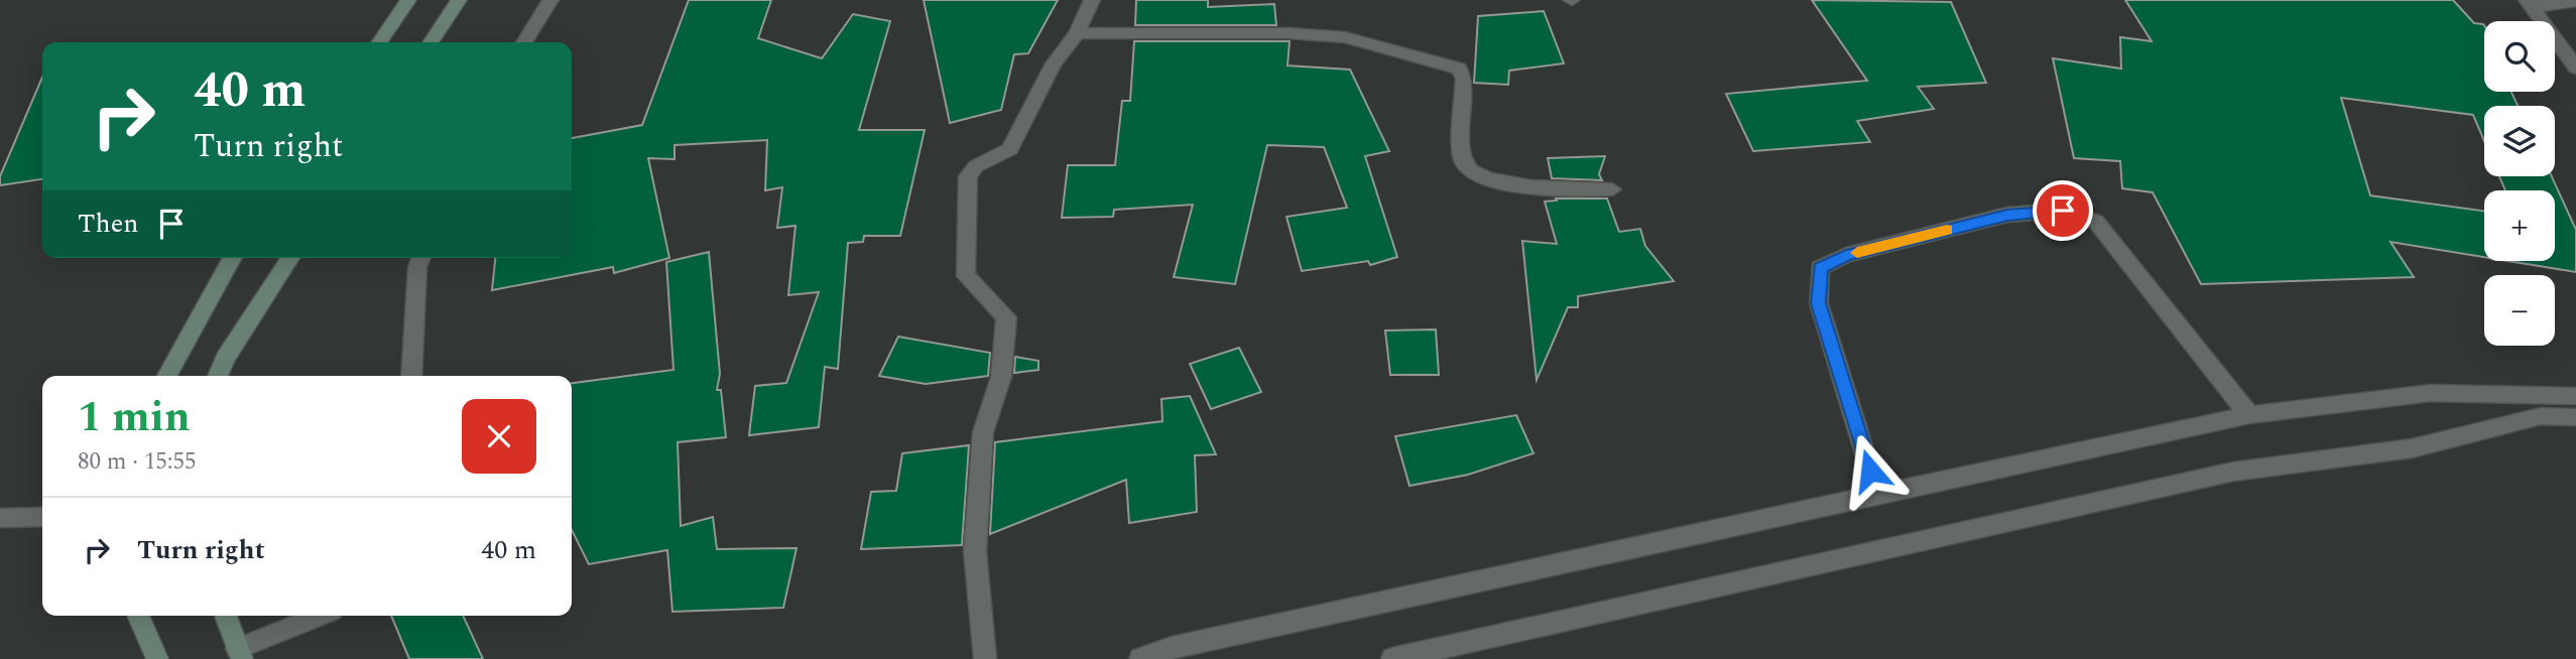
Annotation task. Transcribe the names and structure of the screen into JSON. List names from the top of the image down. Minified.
{"page":{"map_buttons":["+","−"],"turn":["40 m","Turn right"],"then":"Then","heading":["1 min","80 m · 15:55"],"list":[{"name":"Turn right","value":"40 m"}]}}
